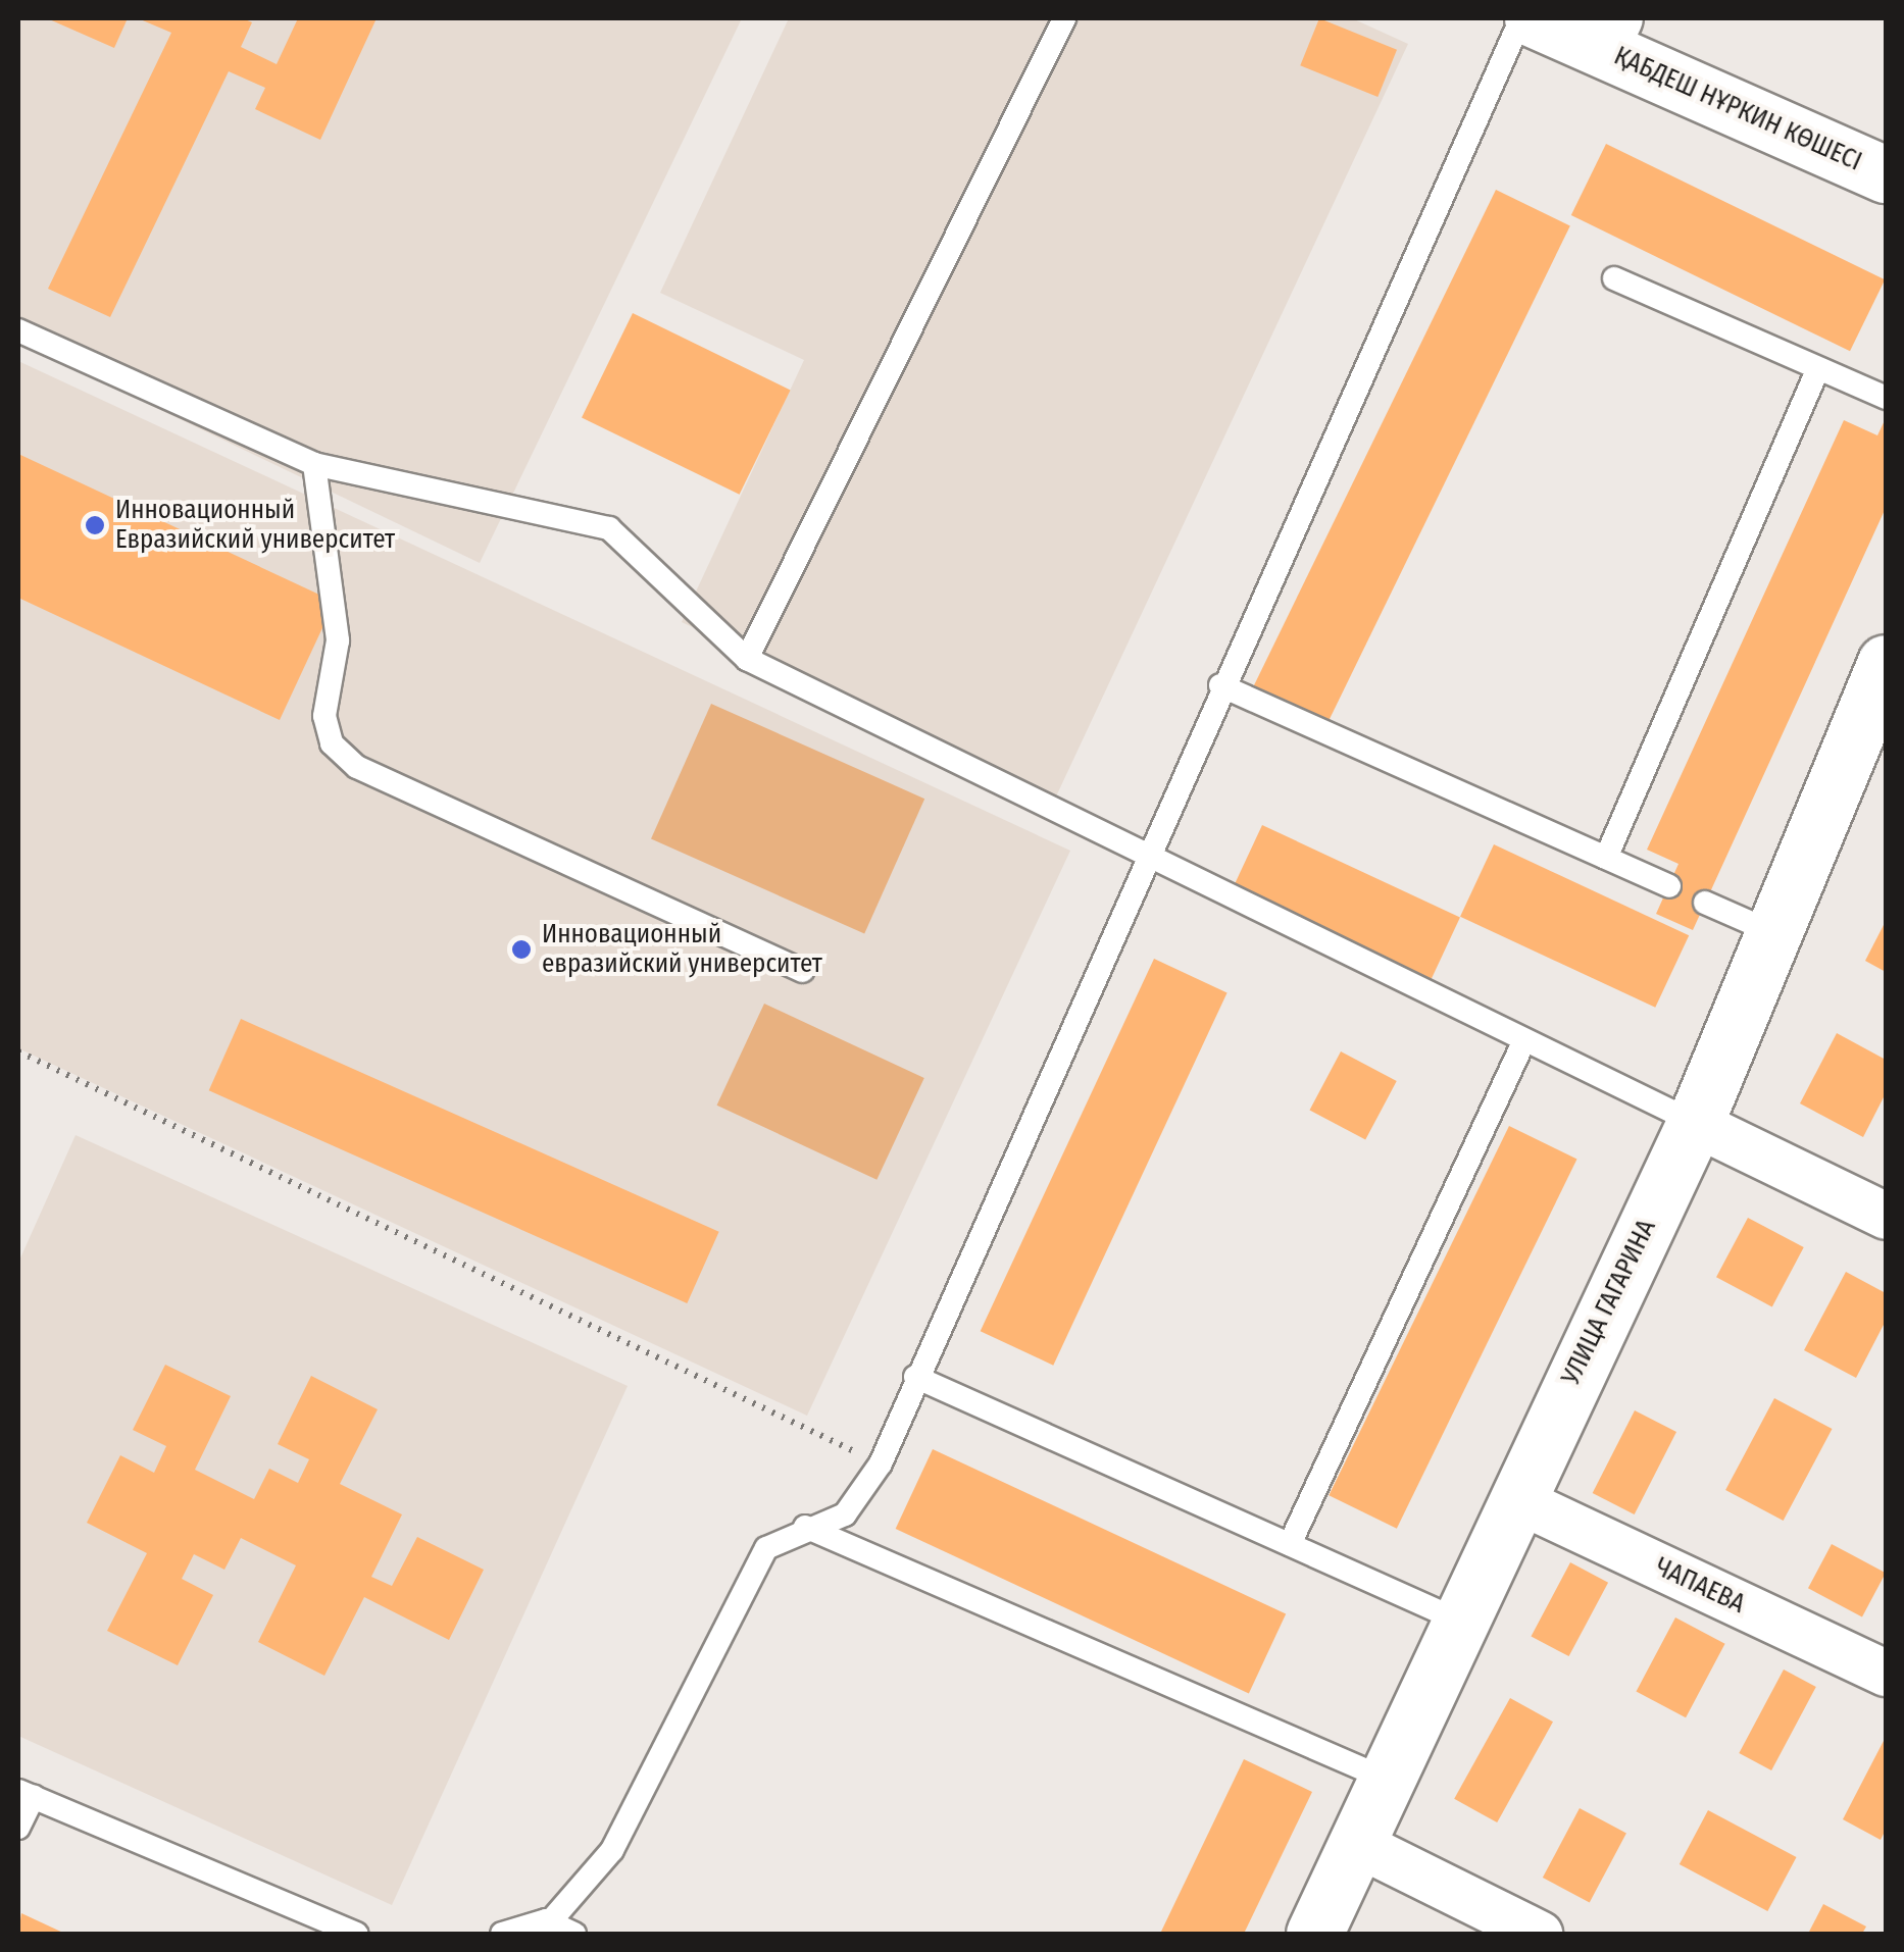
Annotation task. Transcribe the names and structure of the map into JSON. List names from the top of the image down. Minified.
{"streets":{"street":["ҚАБДЕШ НҰРКИН КӨШЕСІ","УЛИЦА ГАГАРИНА","ЧАПАЕВА"]},"crossings":[["УЛИЦА ГАГАРИНА","ЧАПАЕВА"]],"places":["Инновационный Евразийский университет","Инновационный евразийский университет"]}
